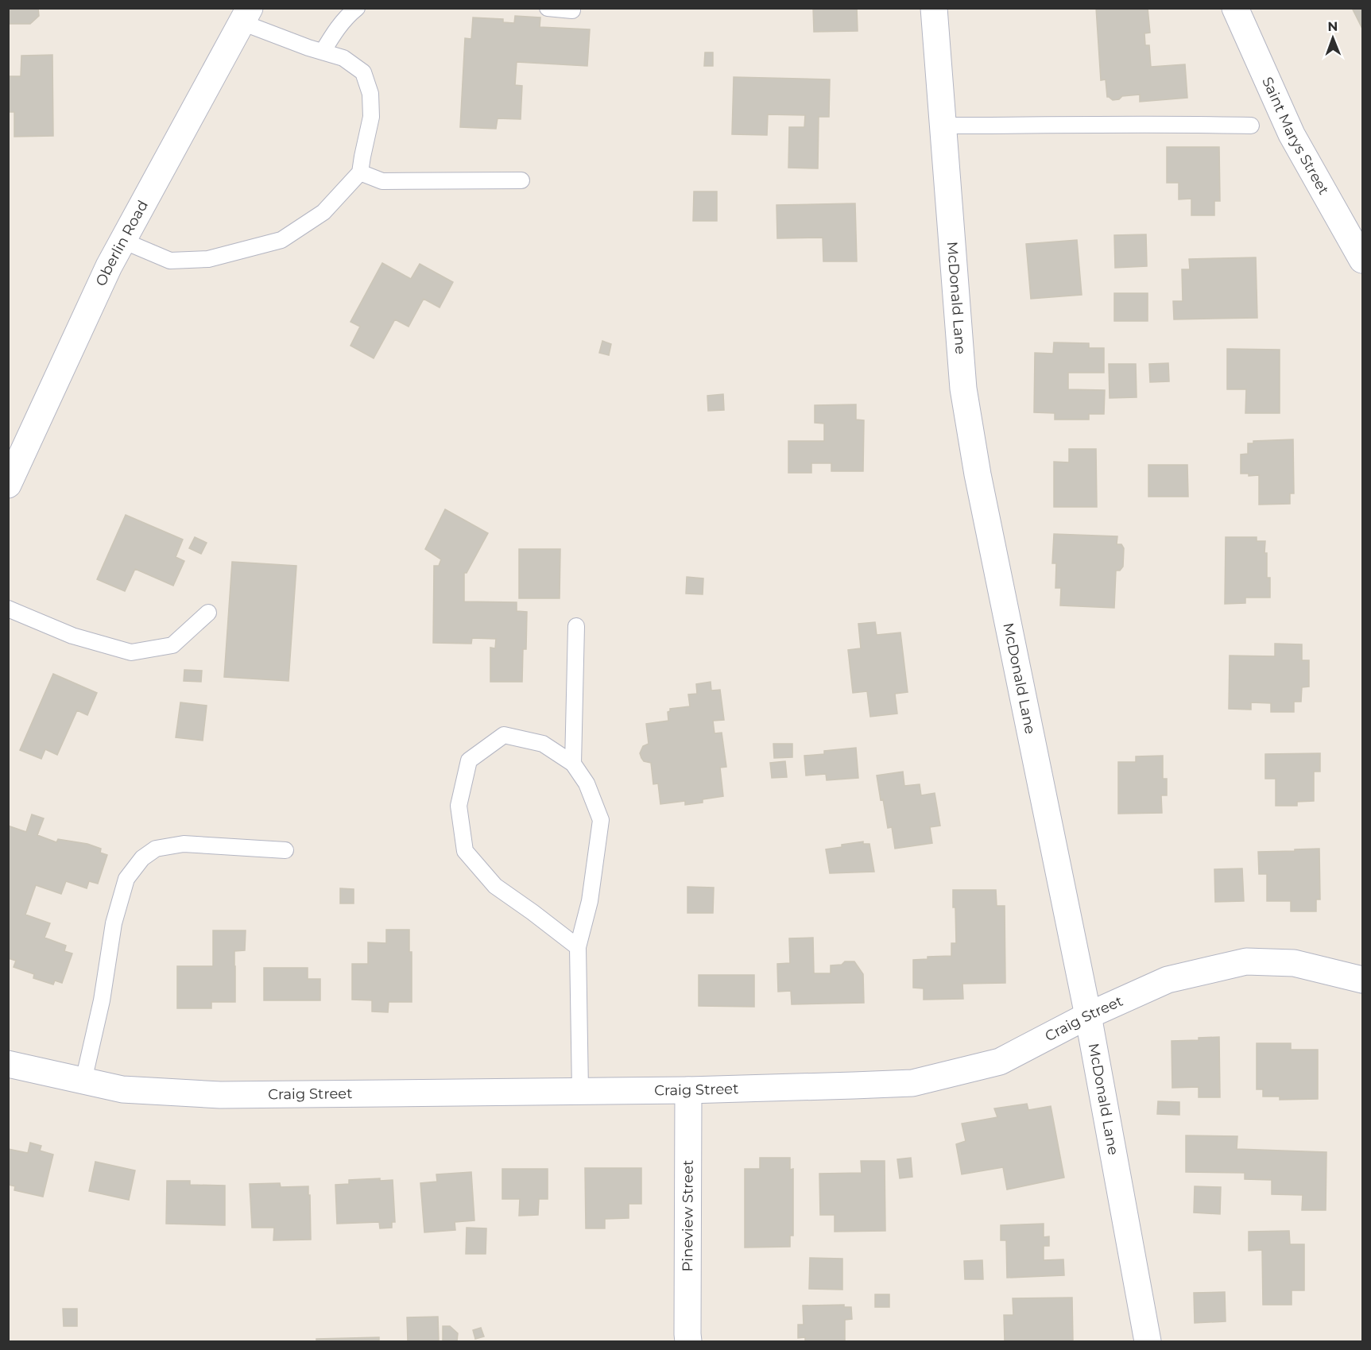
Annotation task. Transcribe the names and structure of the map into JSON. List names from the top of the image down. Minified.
{"streets":{"street":["Saint Marys Street","Oberlin Road","McDonald Lane","Craig Street","Pineview Street"]},"crossings":[["McDonald Lane","Craig Street"],["Craig Street","Pineview Street"]],"north":"top"}
